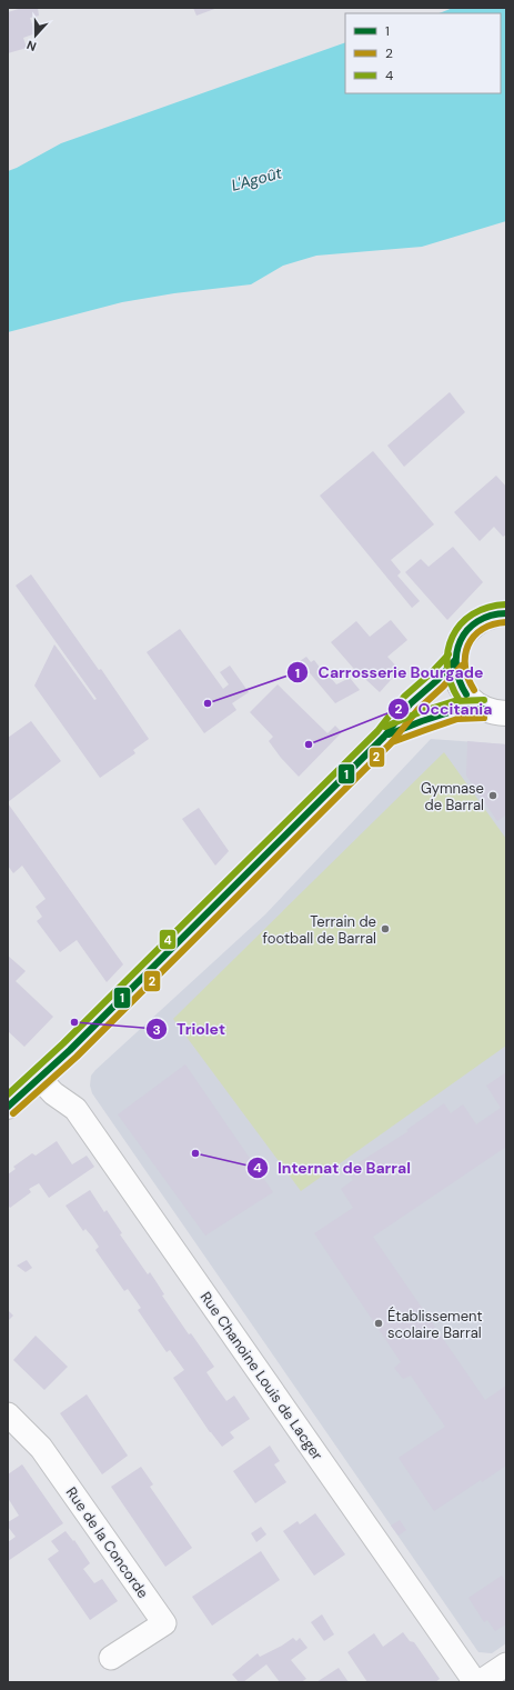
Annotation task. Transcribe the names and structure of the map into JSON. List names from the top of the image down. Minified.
{"streets":{"street":["Rue Chanoine Louis de Lacger","Rue de la Concorde"]},"water":["L'Agoût"],"places":["Carrosserie Bourgade","Occitania","Gymnase de Barral","Terrain de football de Barral","Triolet","Internat de Barral","Établissement scolaire Barral"],"lines":["transit line 4","transit line 1","transit line 2"],"legend":["1","2","4"],"north":"bottom"}
